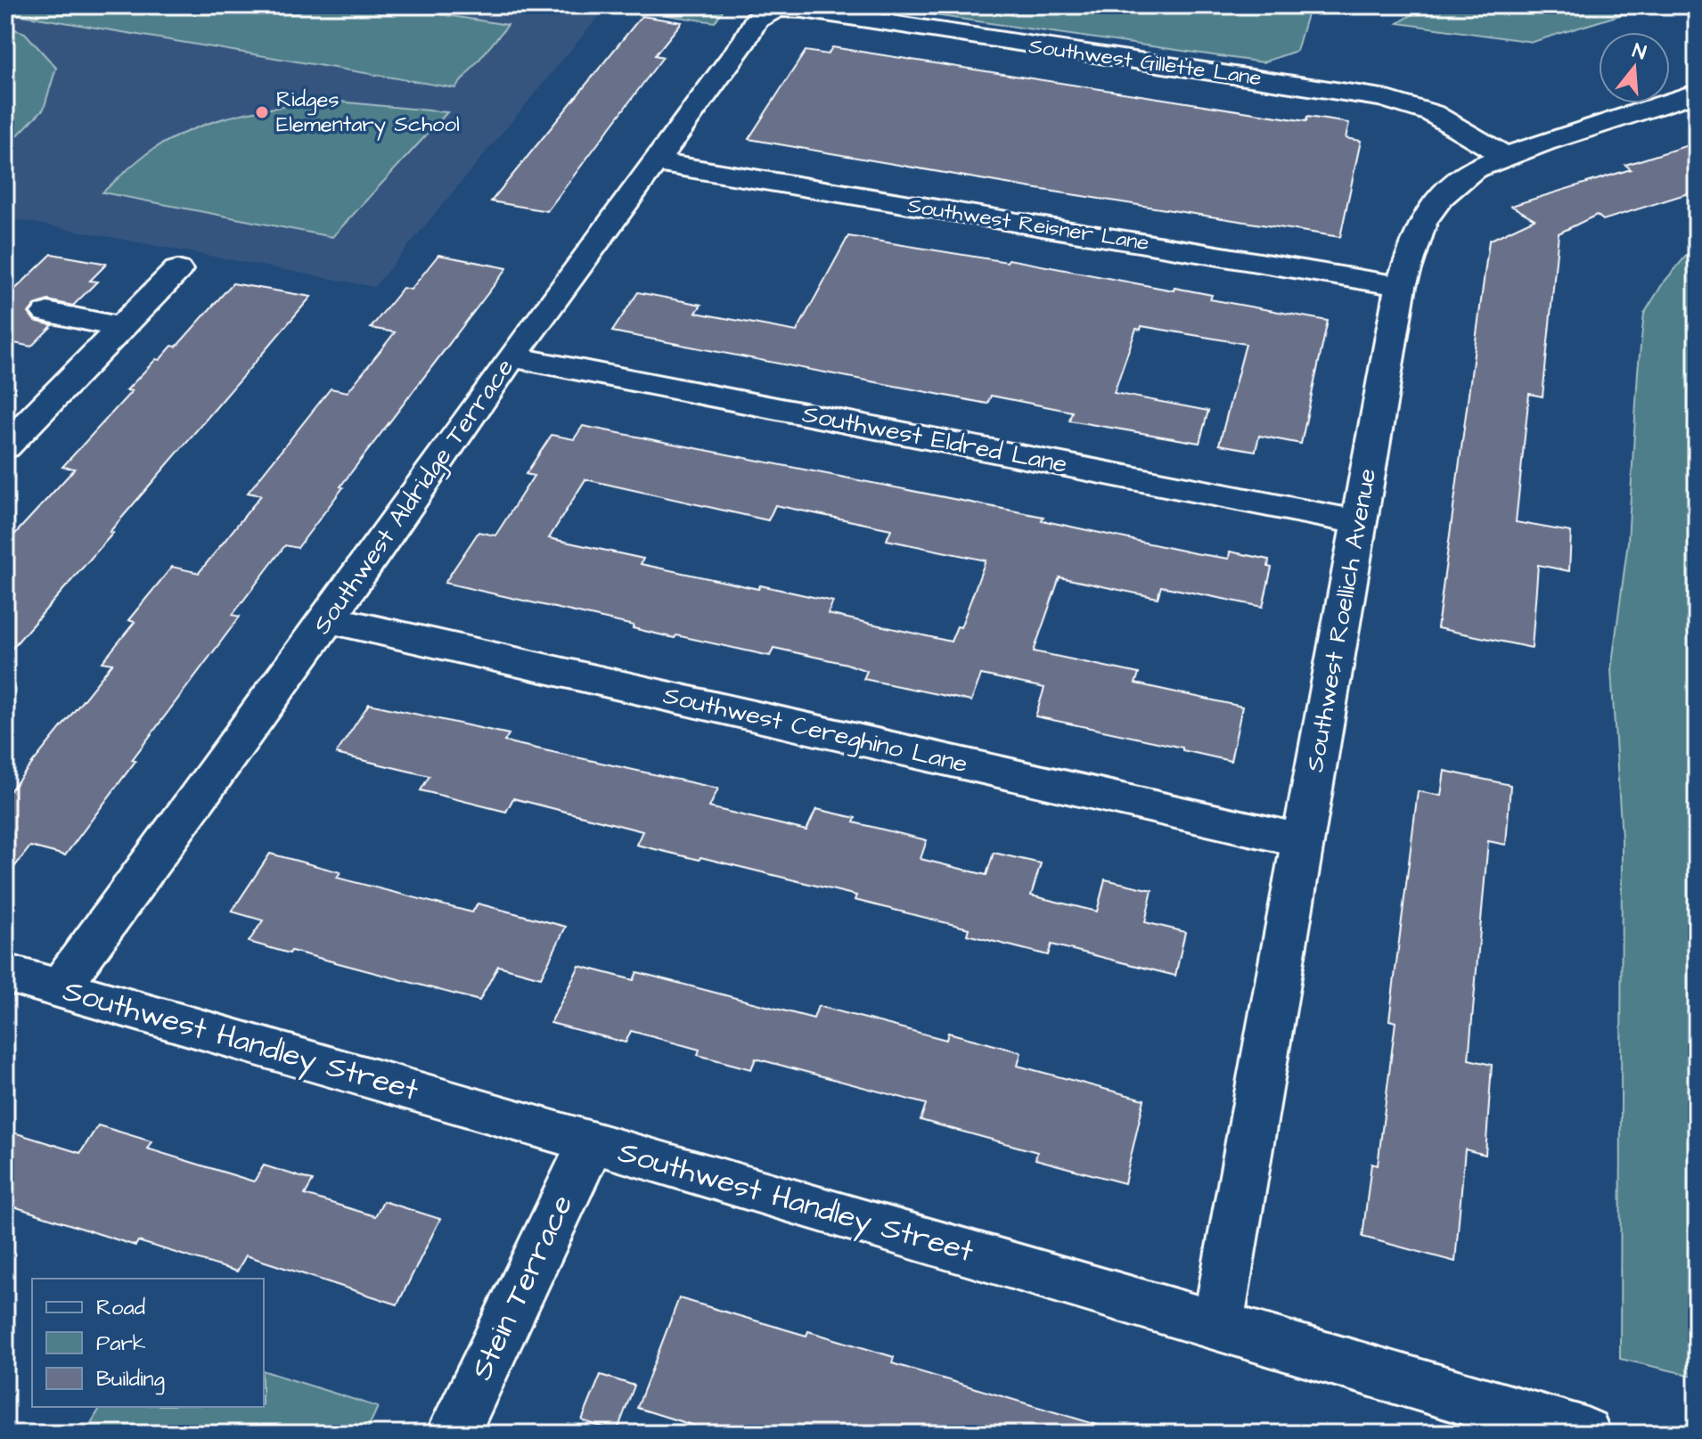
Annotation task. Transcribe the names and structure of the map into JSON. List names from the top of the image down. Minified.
{"streets":{"street":["Southwest Gillette Lane","Southwest Reisner Lane","Southwest Eldred Lane","Southwest Aldridge Terrace","Southwest Roellich Avenue","Southwest Cereghino Lane","Southwest Handley Street","Stein Terrace"]},"crossings":[["Southwest Gillette Lane","Southwest Aldridge Terrace"],["Southwest Gillette Lane","Southwest Roellich Avenue"],["Southwest Reisner Lane","Southwest Aldridge Terrace"],["Southwest Reisner Lane","Southwest Roellich Avenue"],["Southwest Eldred Lane","Southwest Aldridge Terrace"],["Southwest Eldred Lane","Southwest Roellich Avenue"],["Southwest Aldridge Terrace","Southwest Cereghino Lane"],["Southwest Aldridge Terrace","Southwest Handley Street"],["Southwest Roellich Avenue","Southwest Cereghino Lane"],["Southwest Roellich Avenue","Southwest Handley Street"],["Southwest Handley Street","Stein Terrace"]],"places":["Ridges Elementary School"],"legend":["Road","Park","Building"],"north":"top"}
